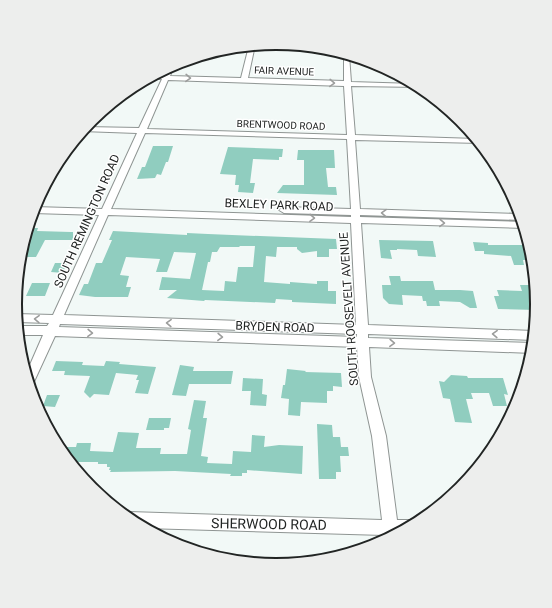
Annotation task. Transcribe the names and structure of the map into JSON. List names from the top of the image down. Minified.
{"streets":{"street":["FAIR AVENUE","BRENTWOOD ROAD","BEXLEY PARK ROAD","SOUTH REMINGTON ROAD","SOUTH ROOSEVELT AVENUE","BRYDEN ROAD","SHERWOOD ROAD"]},"crossings":[["FAIR AVENUE","SOUTH ROOSEVELT AVENUE"],["BRENTWOOD ROAD","SOUTH REMINGTON ROAD"],["BRENTWOOD ROAD","SOUTH ROOSEVELT AVENUE"],["BEXLEY PARK ROAD","SOUTH REMINGTON ROAD"],["BEXLEY PARK ROAD","SOUTH ROOSEVELT AVENUE"],["SOUTH REMINGTON ROAD","BRYDEN ROAD"],["SOUTH ROOSEVELT AVENUE","BRYDEN ROAD"]]}
